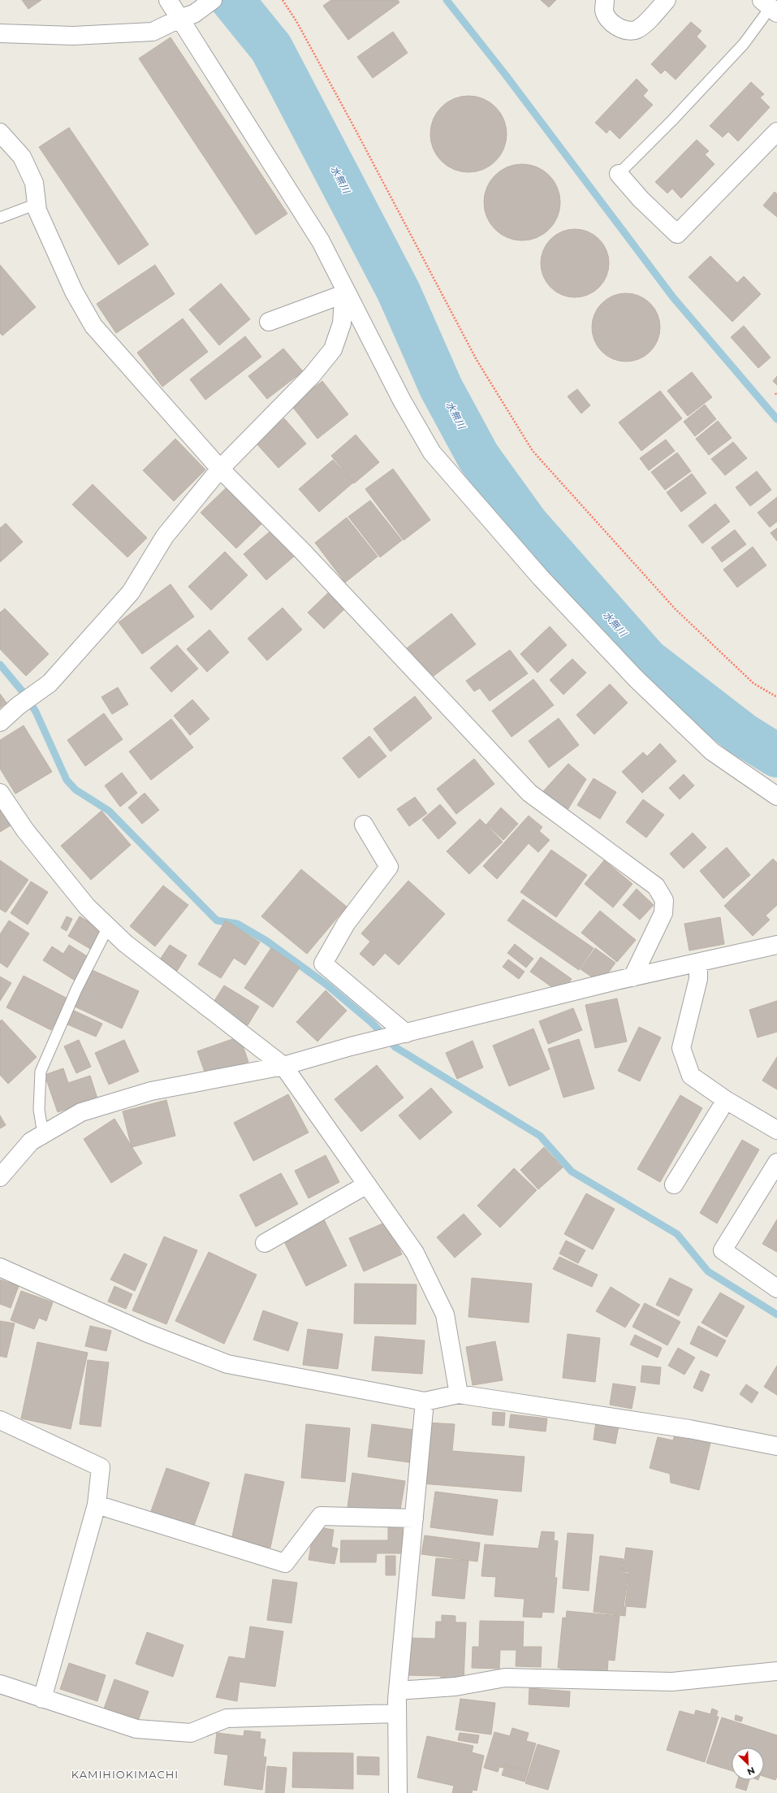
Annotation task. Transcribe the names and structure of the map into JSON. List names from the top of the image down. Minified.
{"districts":["KAMIHIOKIMACHI"],"water":["水無川"],"north":"bottom right"}
